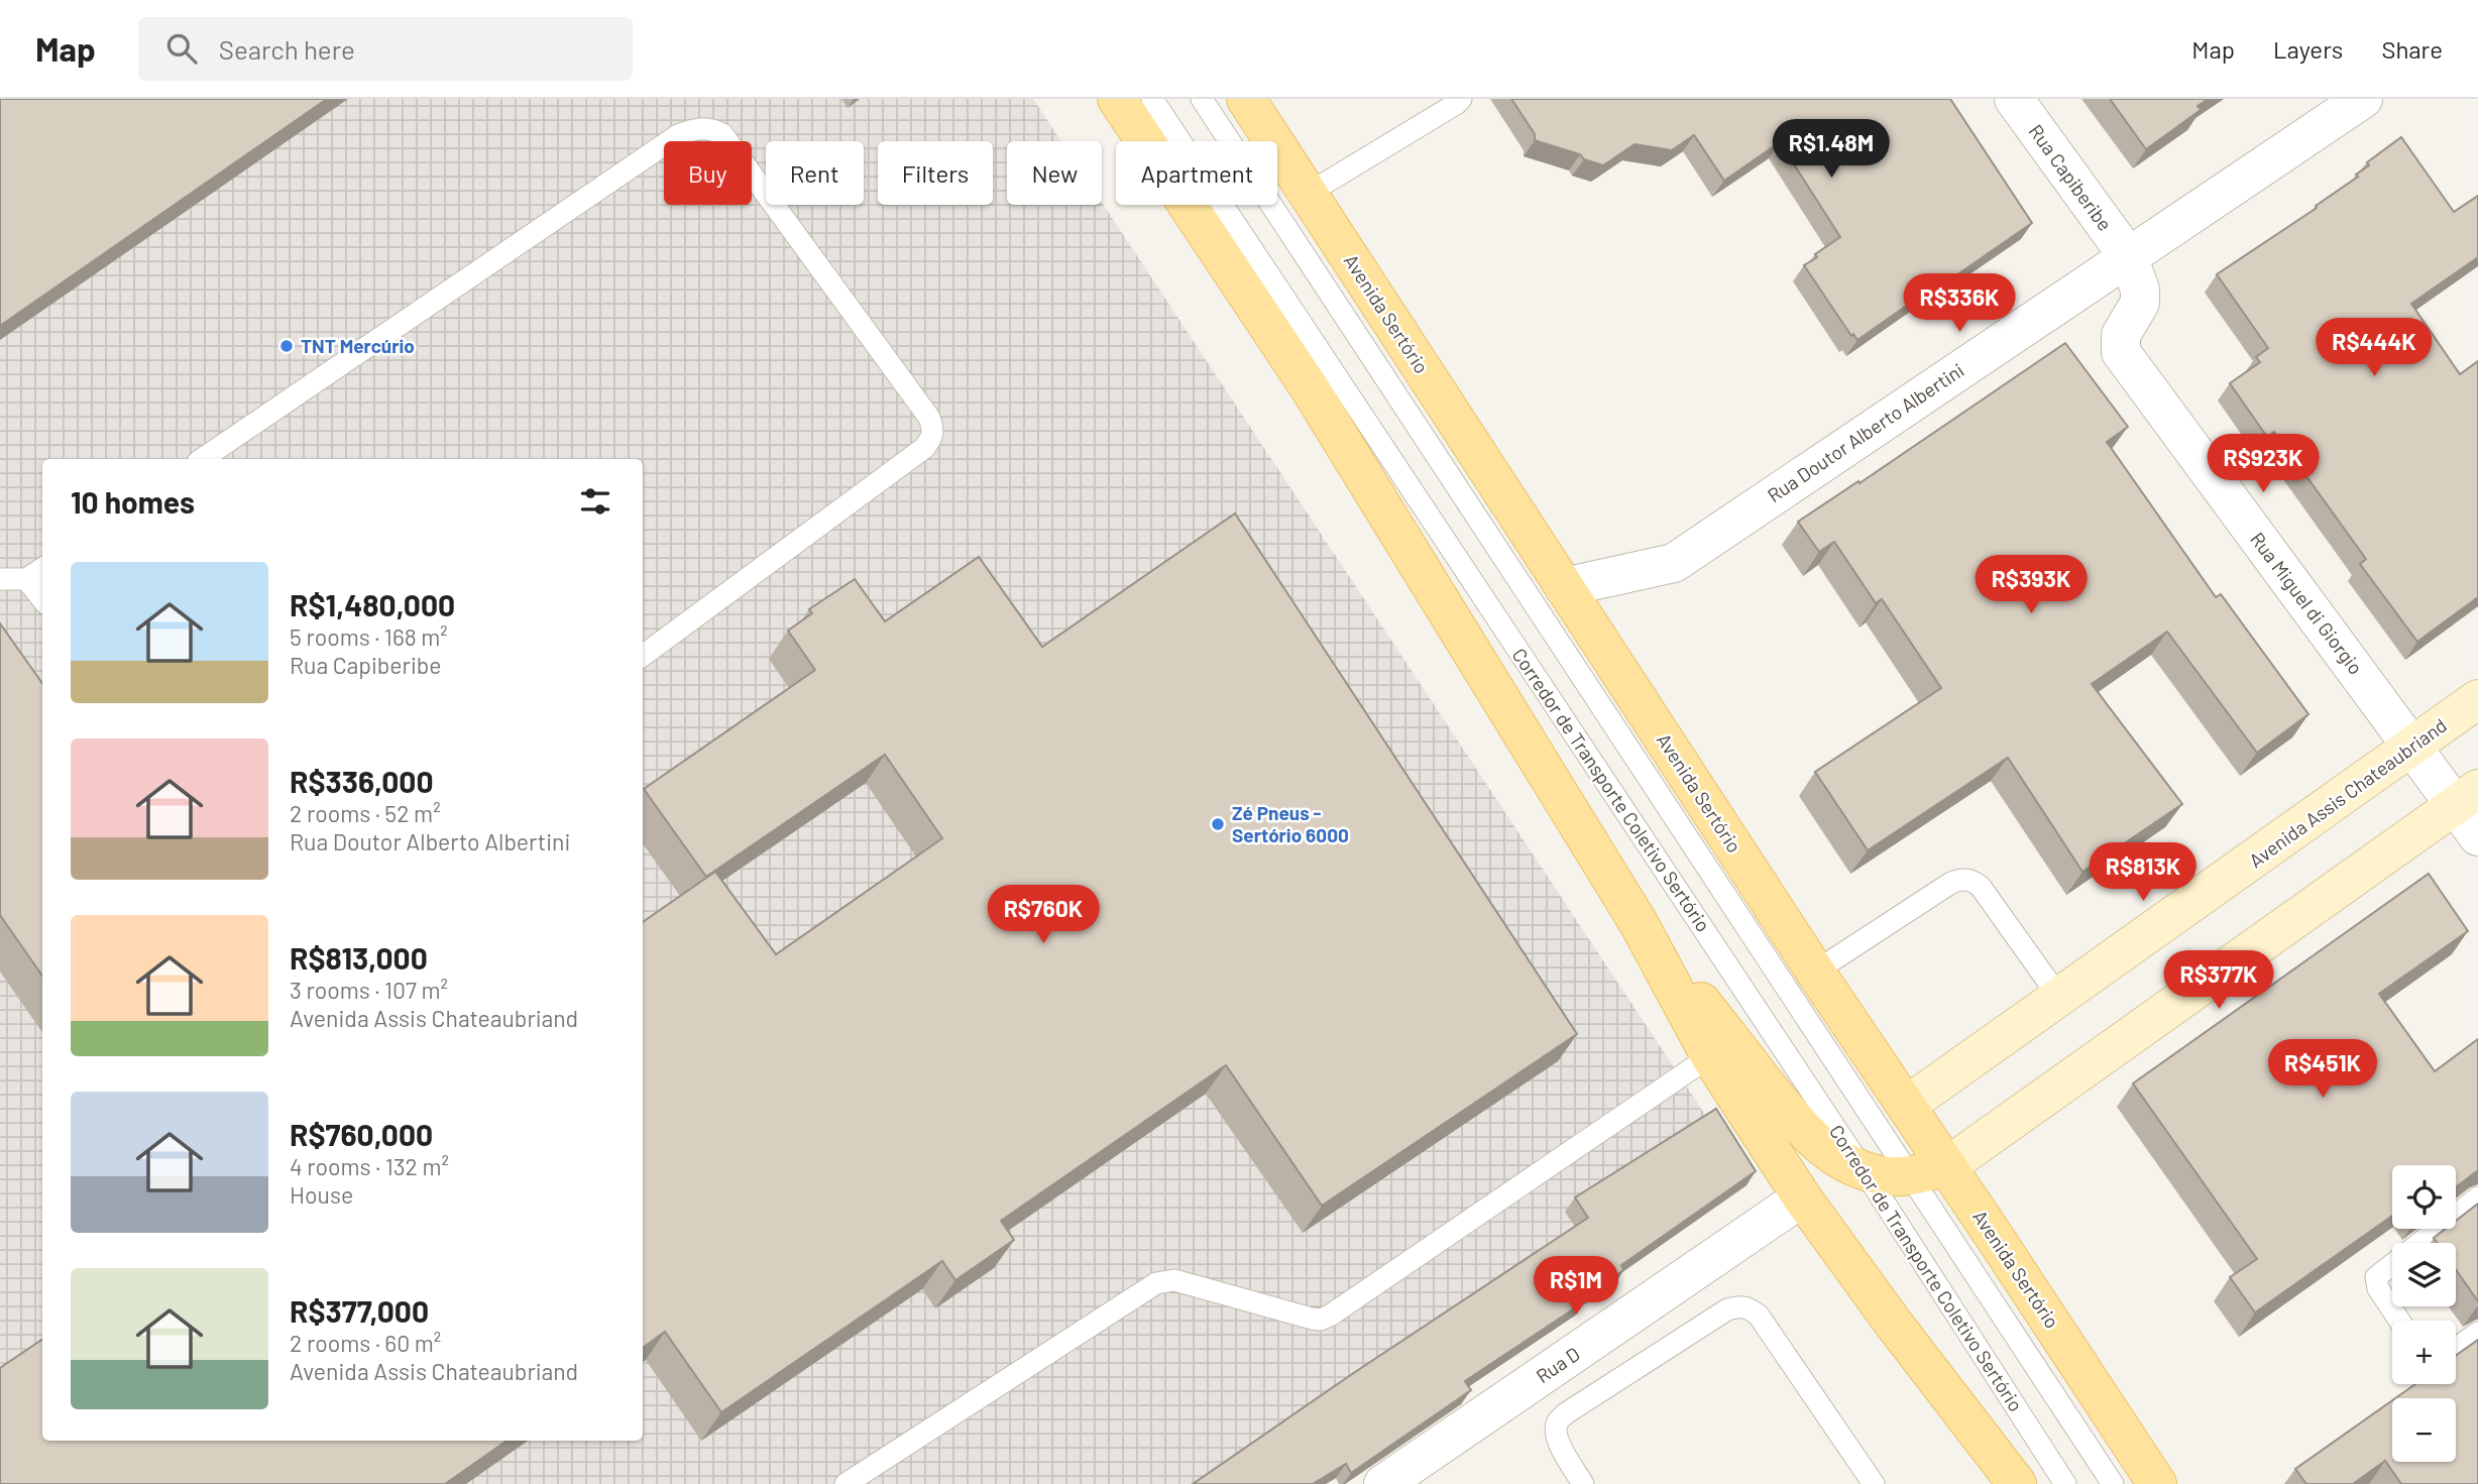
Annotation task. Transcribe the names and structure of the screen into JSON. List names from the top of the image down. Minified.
{"streets":{"main road":["Avenida Sertório"],"street":["Rua Capiberibe","Rua Doutor Alberto Albertini","Rua Miguel di Giorgio","Avenida Assis Chateaubriand","Rua D"],"lane":["Corredor de Transporte Coletivo Sertório"]},"crossings":[["Rua Capiberibe","Rua Doutor Alberto Albertini"],["Rua Capiberibe","Rua Miguel di Giorgio"],["Avenida Sertório","Rua Doutor Alberto Albertini"],["Avenida Sertório","Corredor de Transporte Coletivo Sertório"],["Avenida Sertório","Avenida Assis Chateaubriand"],["Rua Doutor Alberto Albertini","Rua Miguel di Giorgio"],["Rua Miguel di Giorgio","Avenida Assis Chateaubriand"]],"places":["TNT Mercúrio","Zé Pneus - Sertório 6000"],"page":{"header":"Map","search":"Search here","nav":["Map","Layers","Share"],"price":["R$1.48M","R$336K","R$444K","R$923K","R$393K","R$813K","R$760K","R$377K","R$451K","R$1M"],"chip":["Buy","Rent","Filters","New","Apartment"],"heading":"10 homes","list":[{"name":"R$1,480,000","note":"5 rooms · 168 m² · Rua Capiberibe"},{"name":"R$336,000","note":"2 rooms · 52 m² · Rua Doutor Alberto Albertini"},{"name":"R$813,000","note":"3 rooms · 107 m² · Avenida Assis Chateaubriand"},{"name":"R$760,000","note":"4 rooms · 132 m² · House"},{"name":"R$377,000","note":"2 rooms · 60 m² · Avenida Assis Chateaubriand"}],"map_buttons":["+","−"]}}
